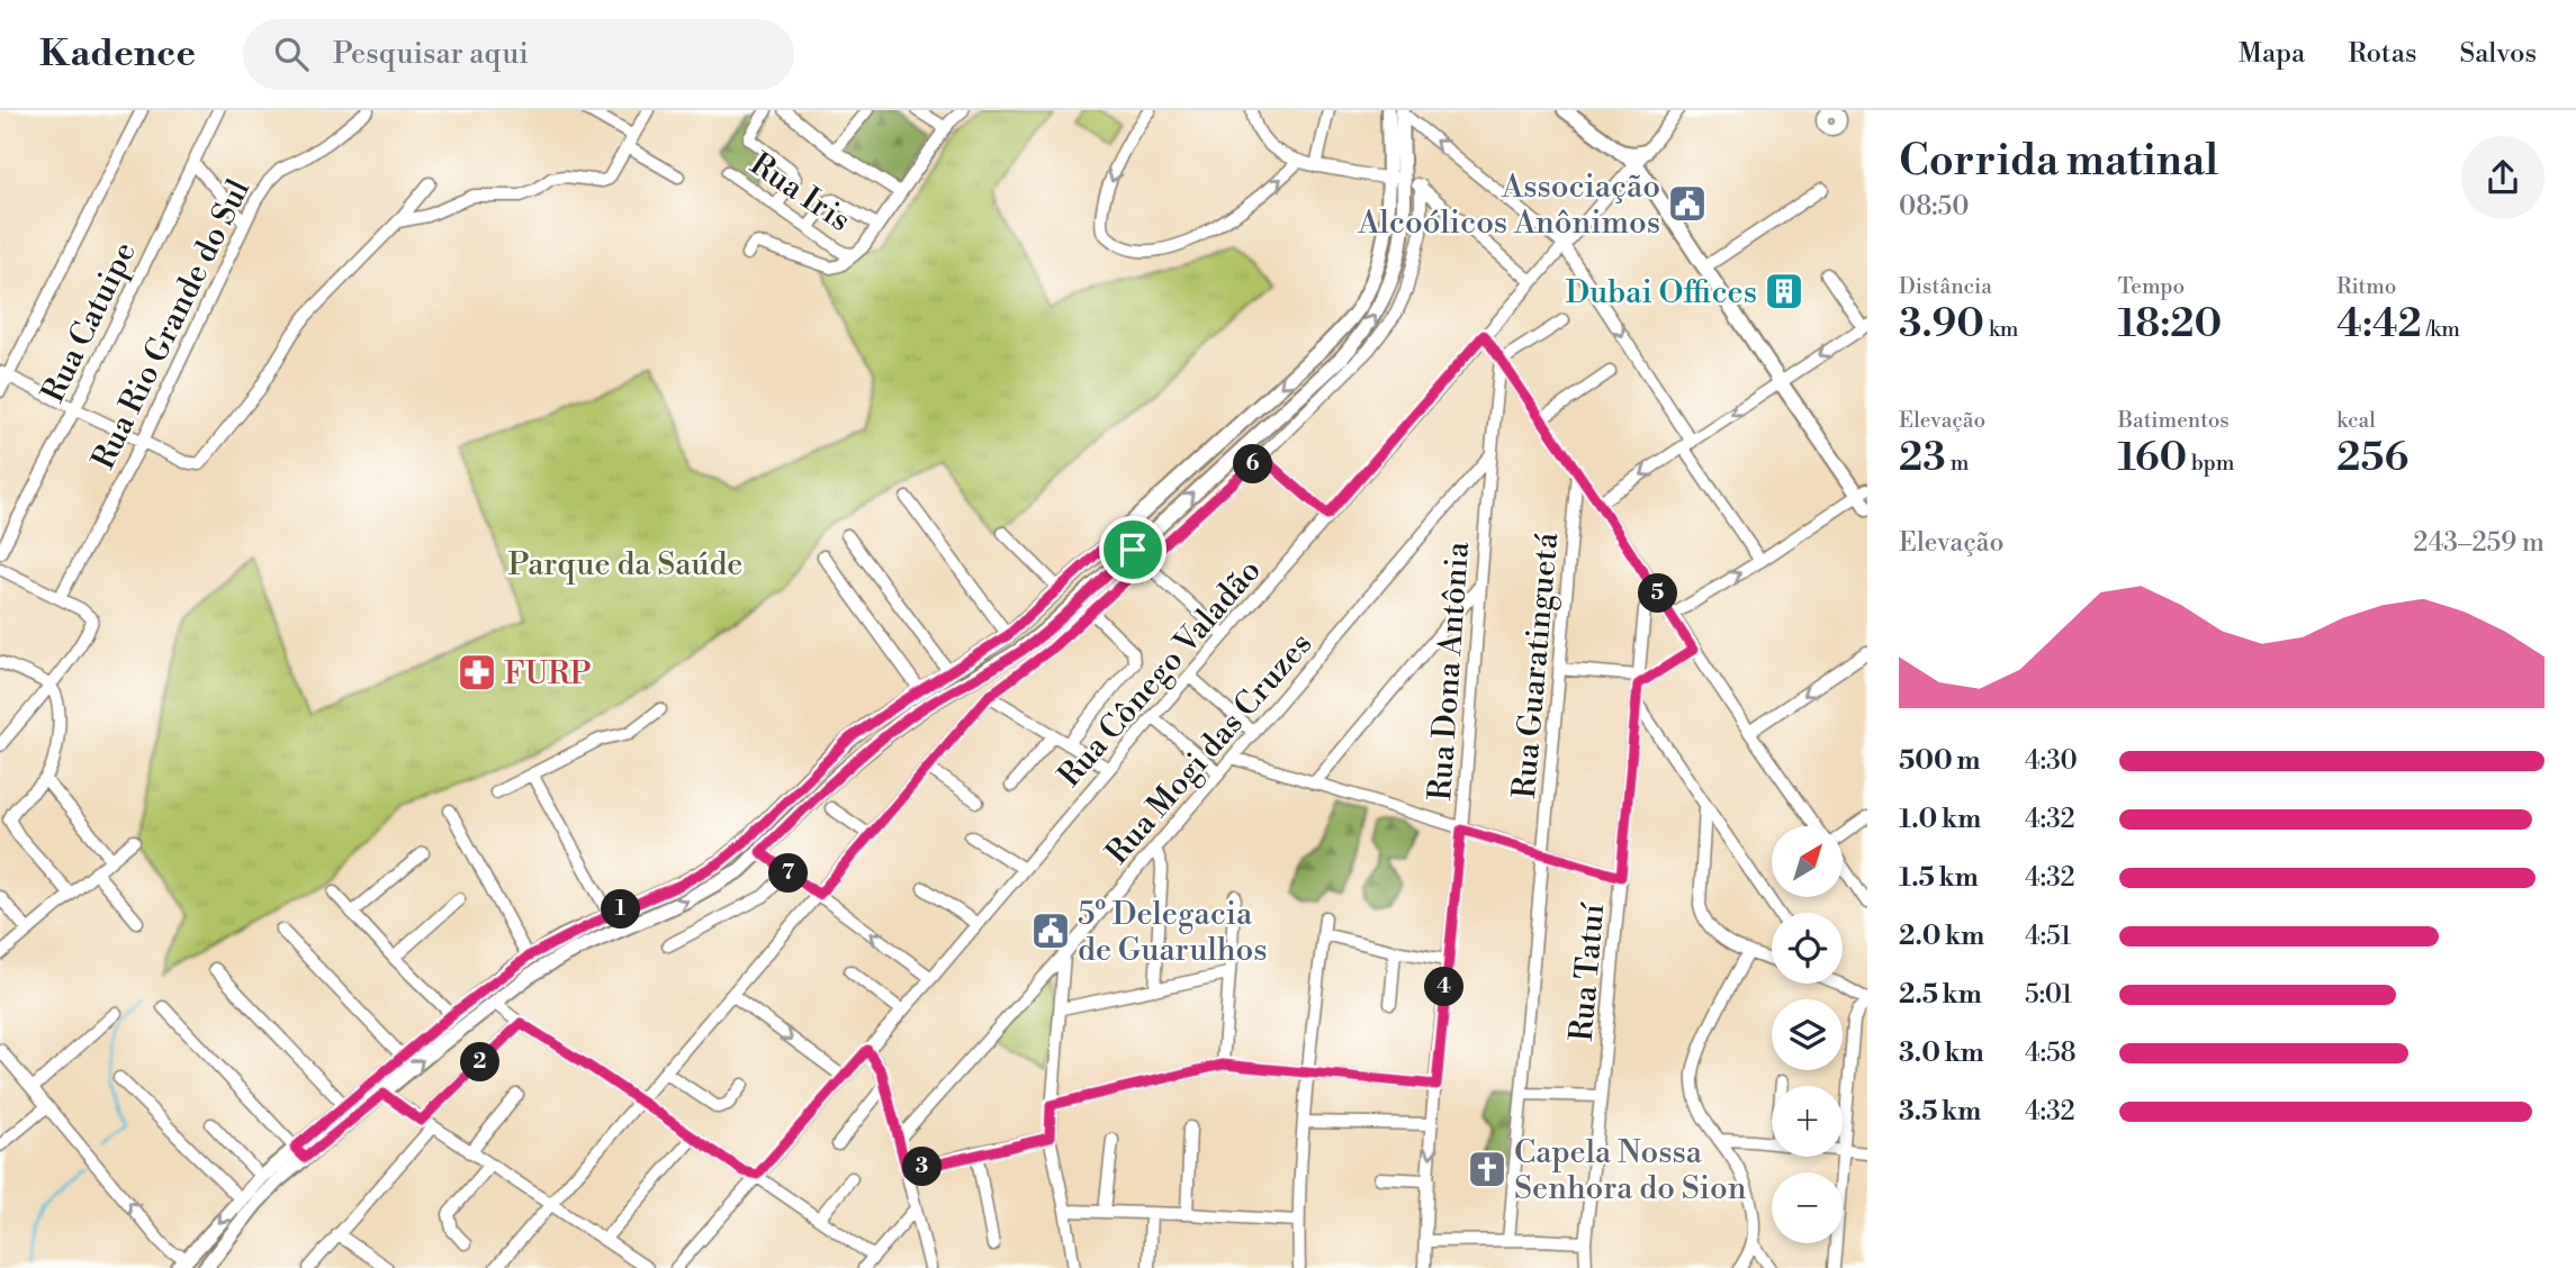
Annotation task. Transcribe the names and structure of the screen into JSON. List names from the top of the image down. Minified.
{"streets":{"street":["Rua Iris","Rua Catuipe","Rua Rio Grande do Sul","Rua Guaratinguetá","Rua Dona Antônia","Rua Cônego Valadão","Rua Mogi das Cruzes","Rua Tatuí"]},"crossings":[["Rua Dona Antônia","Rua Mogi das Cruzes"]],"parks":["Parque da Saúde"],"places":{"public building":["Associação Alcoólicos Anônimos","5º Delegacia de Guarulhos"],"building":["Dubai Offices"],"pharmacy":["FURP"],"church":["Capela Nossa Senhora do Sion"]},"north":"top right","page":{"header":"Kadence","search":"Pesquisar aqui","nav":["Mapa","Rotas","Salvos"],"heading":["Corrida matinal","08:50"],"stats":[["Distância","3.90 km"],["Tempo","18:20"],["Ritmo","4:42 /km"],["Elevação","23 m"],["Batimentos","160 bpm"],["kcal","256"]],"pins":["6","5","7","1","4","2","3"],"chart":["Elevação","243–259 m"],"list":[{"name":"500 m","note":"4:30"},{"name":"1.0 km","note":"4:32"},{"name":"1.5 km","note":"4:32"},{"name":"2.0 km","note":"4:51"},{"name":"2.5 km","note":"5:01"},{"name":"3.0 km","note":"4:58"},{"name":"3.5 km","note":"4:32"}],"map_buttons":["+","−"]}}
